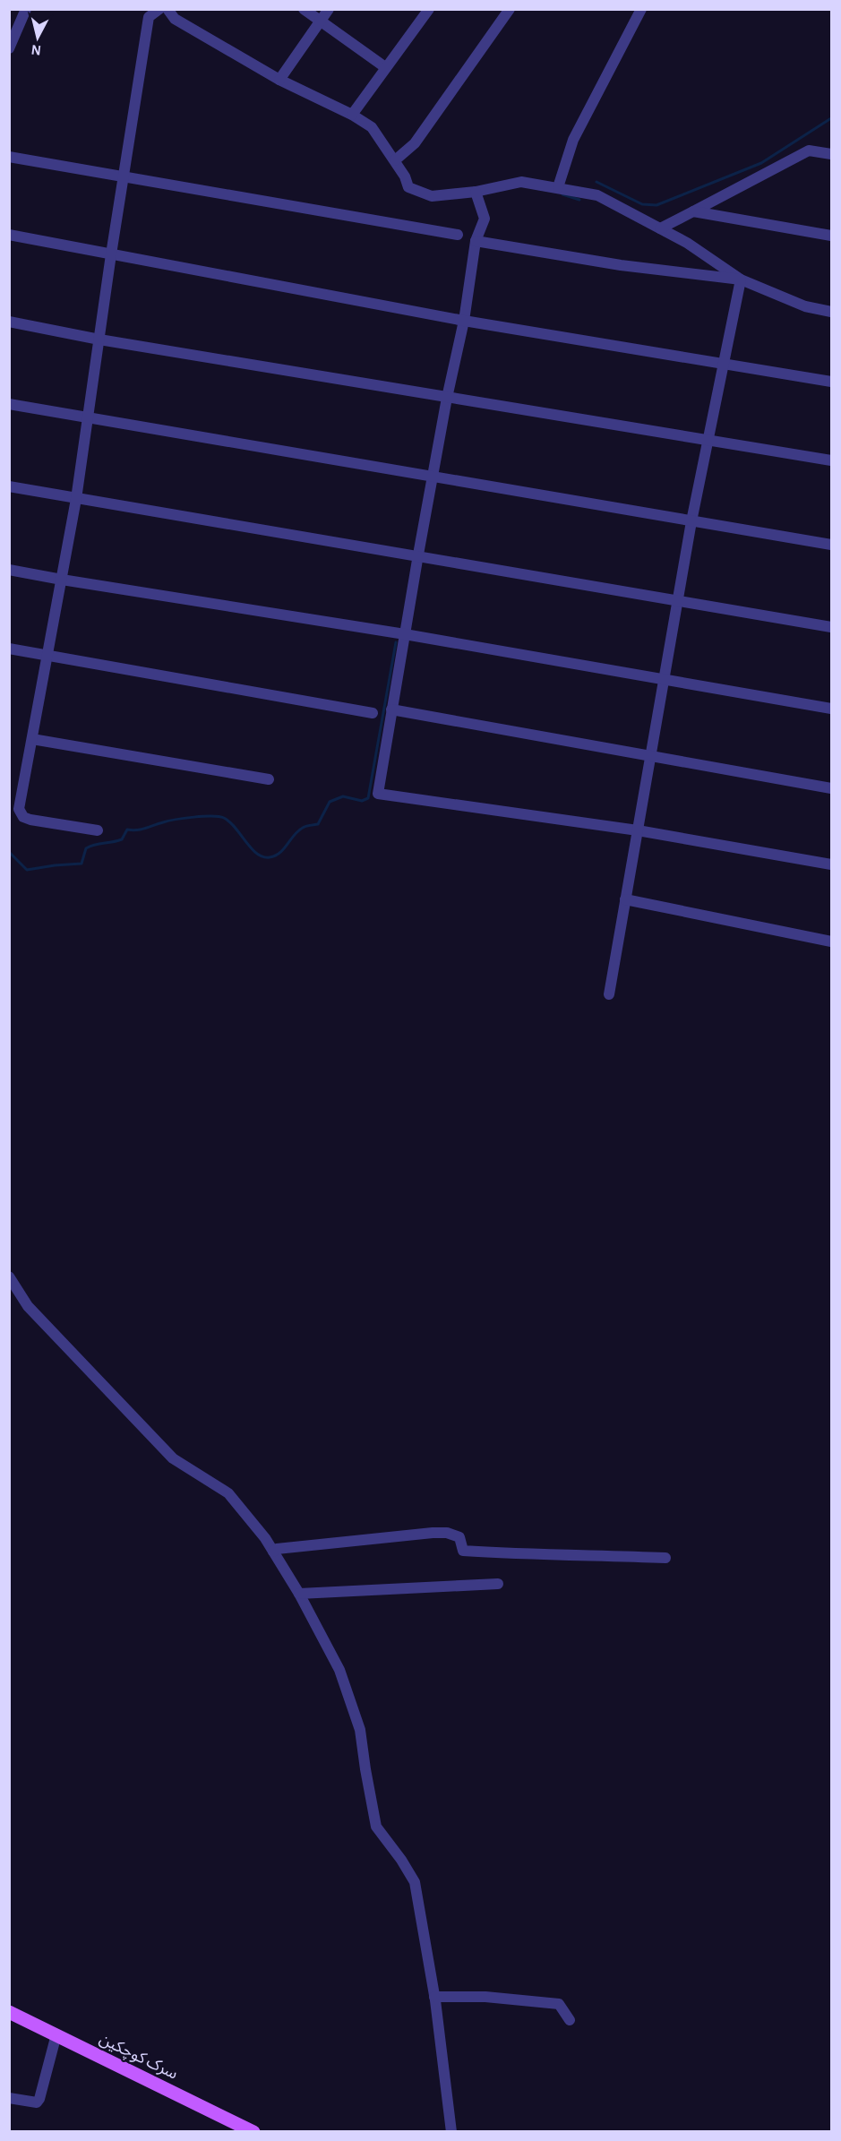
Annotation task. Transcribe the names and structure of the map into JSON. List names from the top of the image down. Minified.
{"streets":{"main road":["سرک کوچکین"]},"north":"bottom"}
